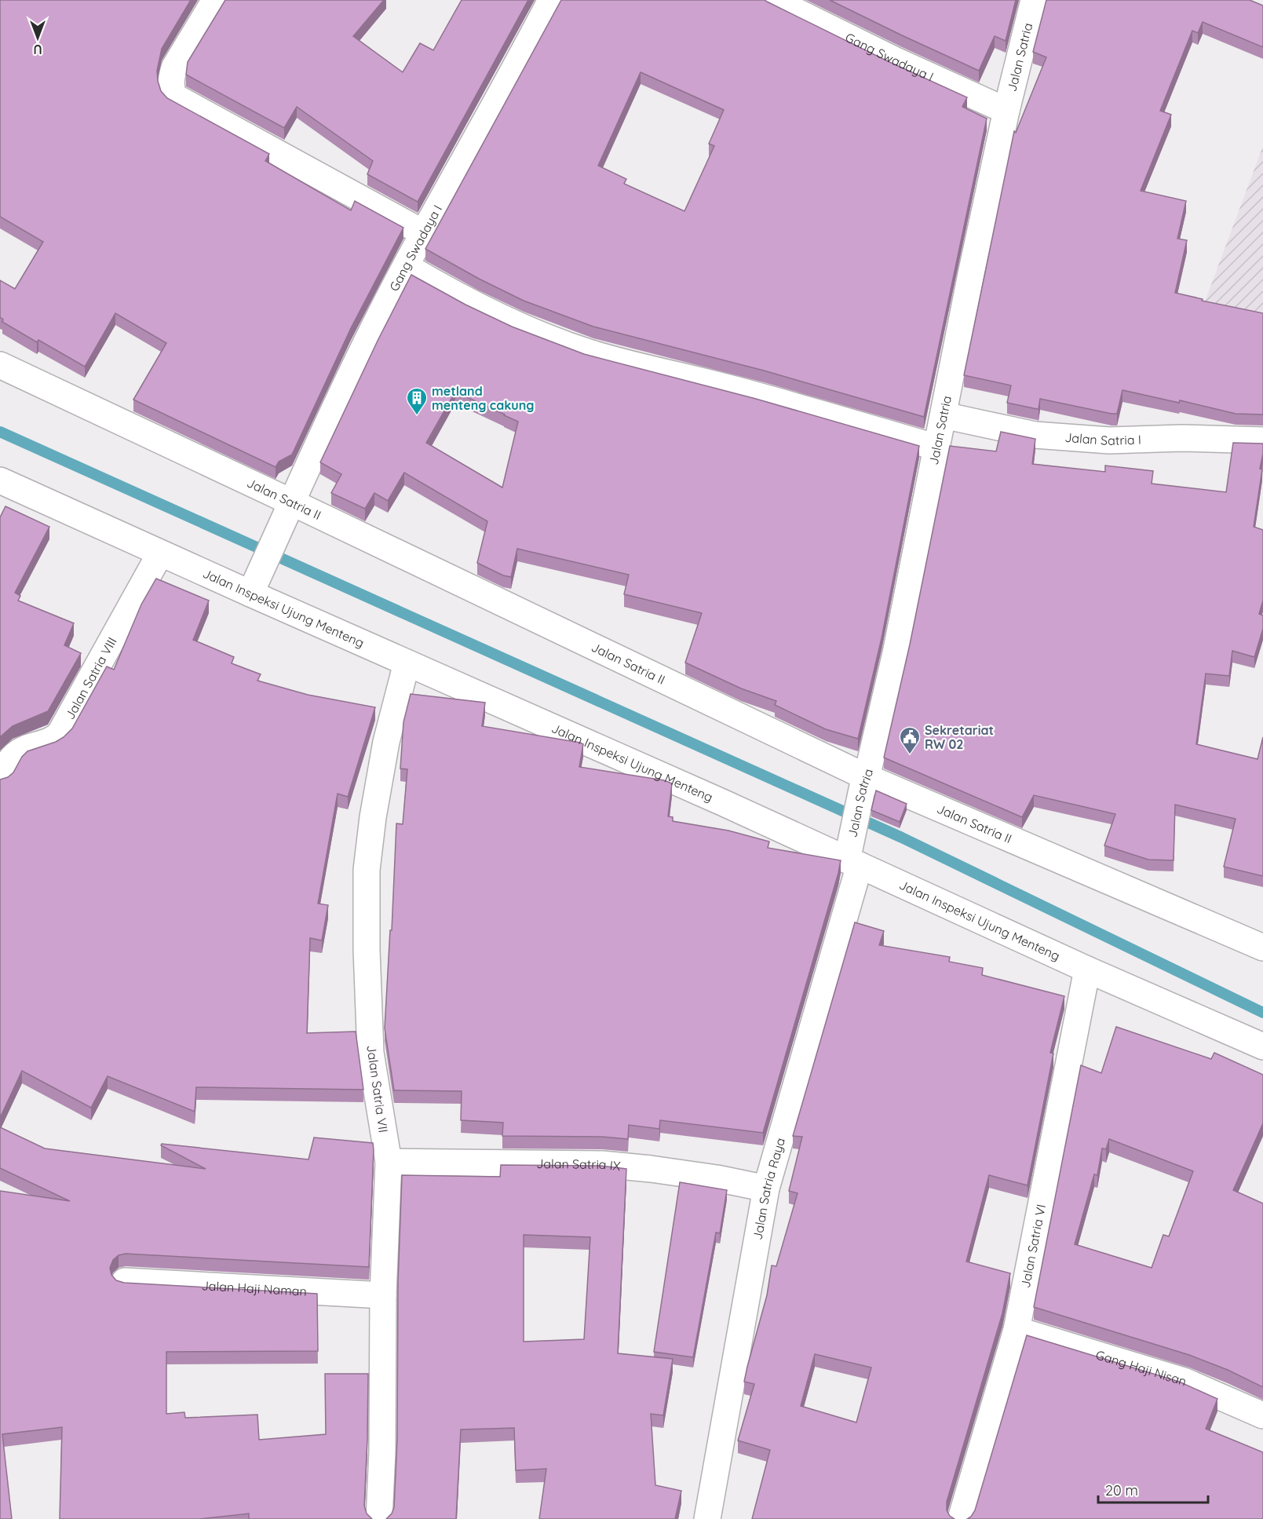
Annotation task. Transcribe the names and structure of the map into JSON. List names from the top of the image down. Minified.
{"streets":{"street":["Gang Swadaya I","Jalan Satria","Jalan Satria I","Jalan Satria II","Jalan Inspeksi Ujung Menteng","Jalan Satria VIII","Jalan Satria VII","Jalan Satria IX","Jalan Satria Raya","Jalan Satria VI","Jalan Haji Naman","Gang Haji Nisan"]},"crossings":[["Gang Swadaya I","Jalan Satria"],["Gang Swadaya I","Jalan Satria II"],["Gang Swadaya I","Jalan Inspeksi Ujung Menteng"],["Jalan Satria","Jalan Satria I"],["Jalan Satria","Jalan Satria II"],["Jalan Satria","Jalan Inspeksi Ujung Menteng"],["Jalan Satria","Jalan Satria Raya"],["Jalan Inspeksi Ujung Menteng","Jalan Satria VIII"],["Jalan Inspeksi Ujung Menteng","Jalan Satria VII"],["Jalan Inspeksi Ujung Menteng","Jalan Satria Raya"],["Jalan Inspeksi Ujung Menteng","Jalan Satria VI"],["Jalan Satria VII","Jalan Satria IX"],["Jalan Satria VII","Jalan Haji Naman"],["Jalan Satria IX","Jalan Satria Raya"],["Jalan Satria VI","Gang Haji Nisan"]],"places":{"building":["metland menteng cakung"],"public building":["Sekretariat RW 02"]},"scale_bar":"20 m","north":"bottom"}
